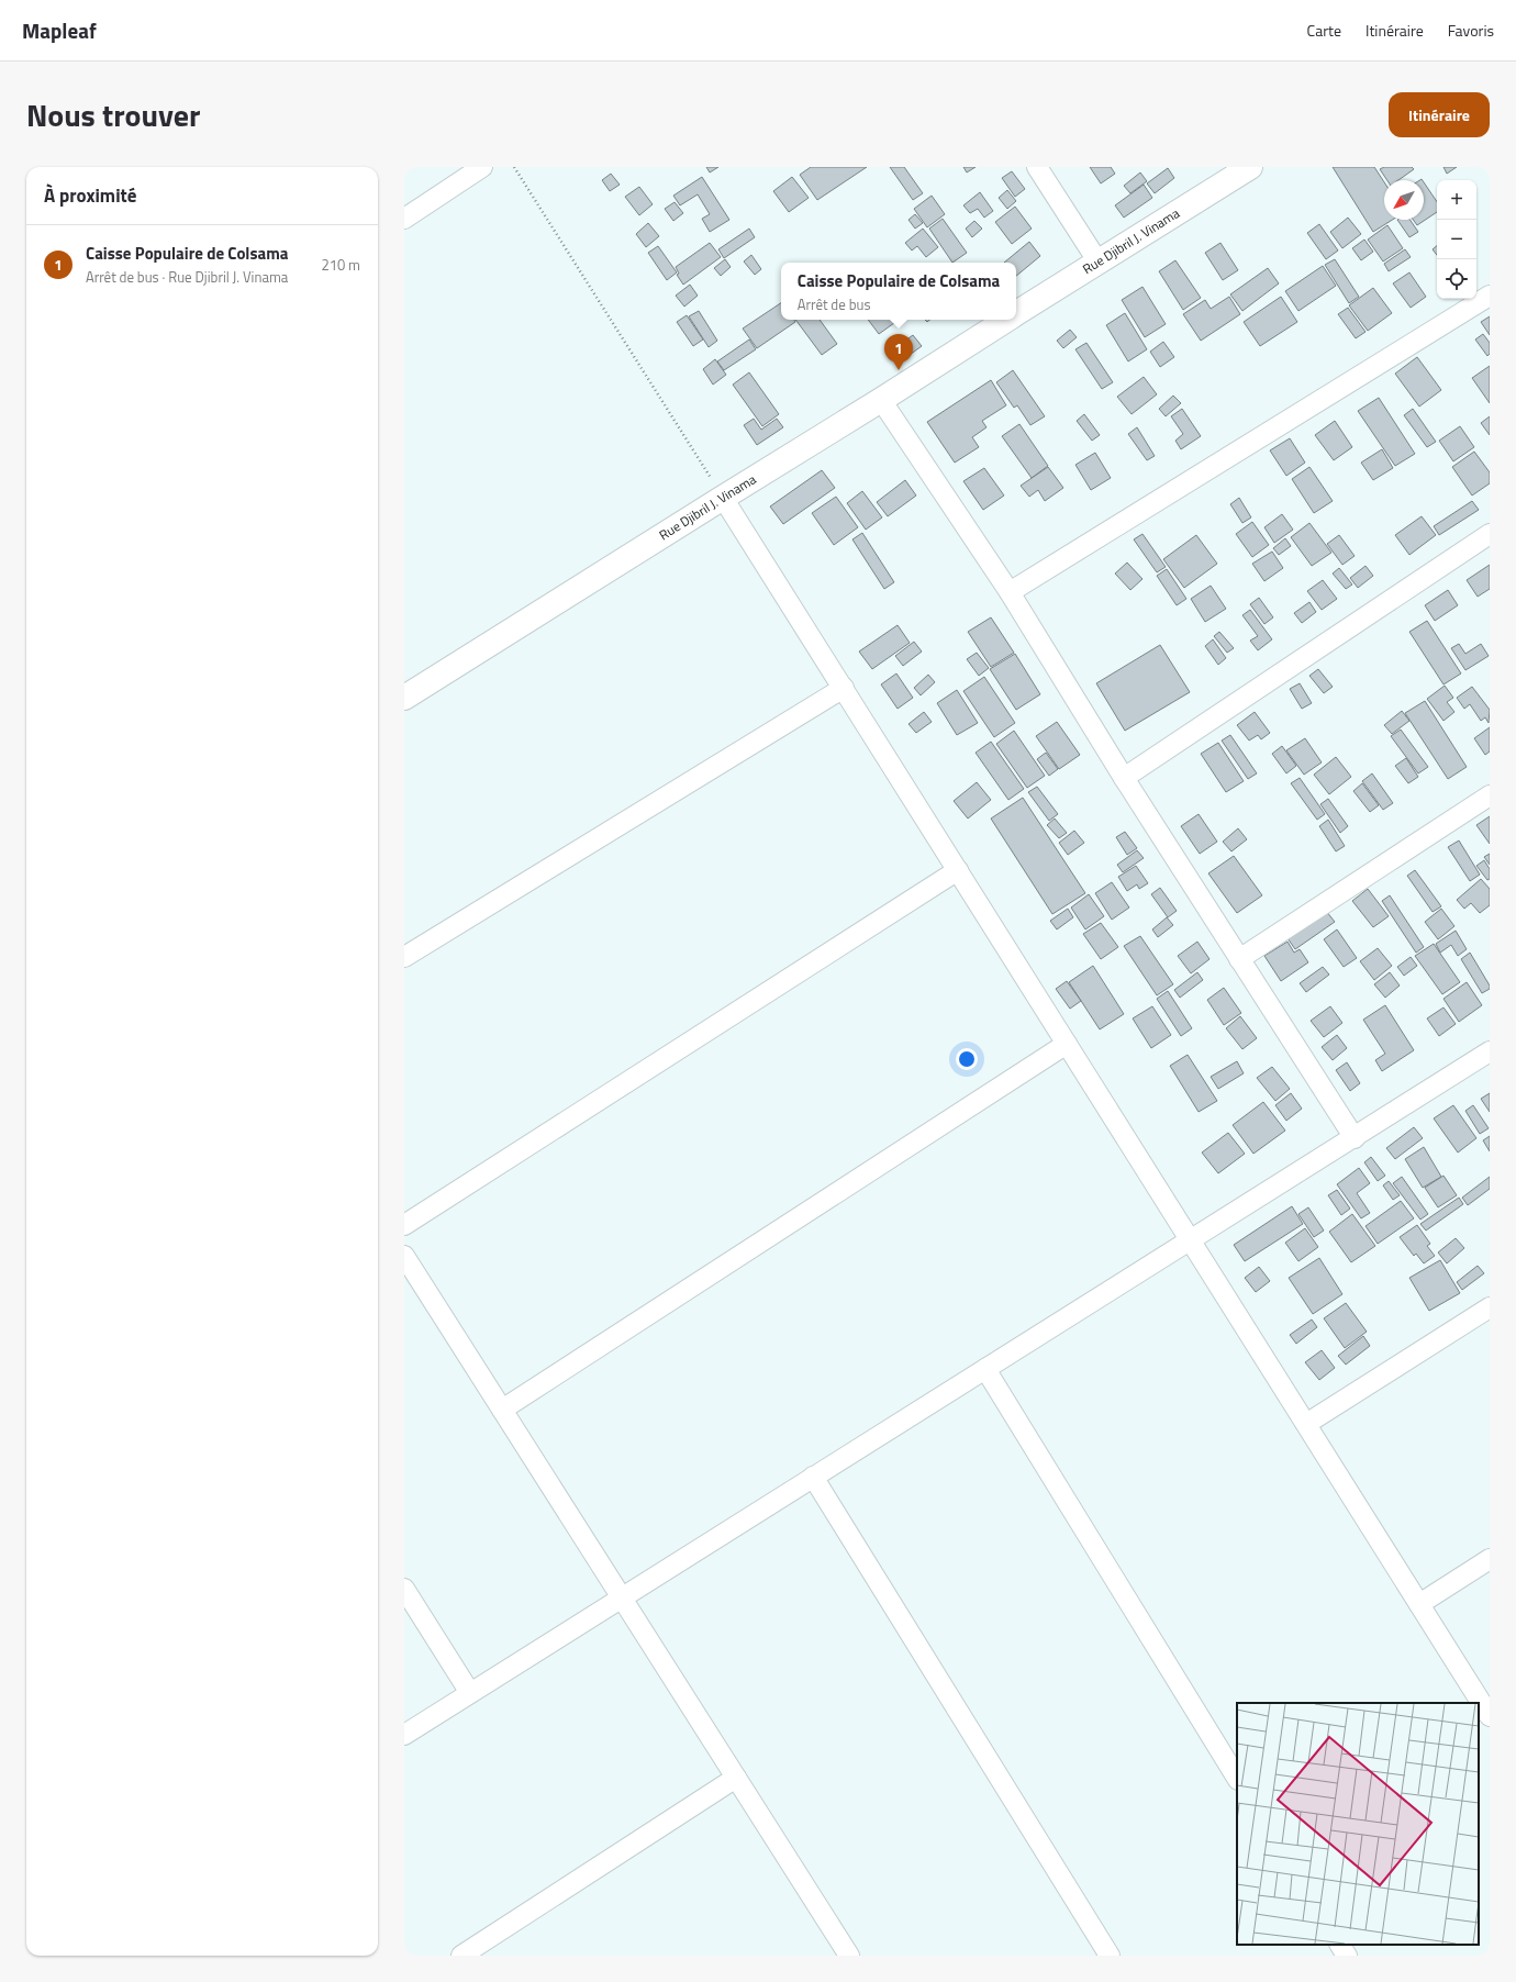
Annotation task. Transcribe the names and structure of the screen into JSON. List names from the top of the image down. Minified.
{"streets":{"street":["Rue Djibril J. Vinama"]},"north":"bottom left","page":{"header":"Mapleaf","nav":["Carte","Itinéraire","Favoris"],"title":"Nous trouver","buttons":"Itinéraire","heading":"À proximité","map_buttons":["+","−"],"list":[{"mark":"1","name":"Caisse Populaire de Colsama","note":"Arrêt de bus · Rue Djibril J. Vinama","value":"210 m"}],"popup":["Caisse Populaire de Colsama","Arrêt de bus"],"pins":"1"}}
